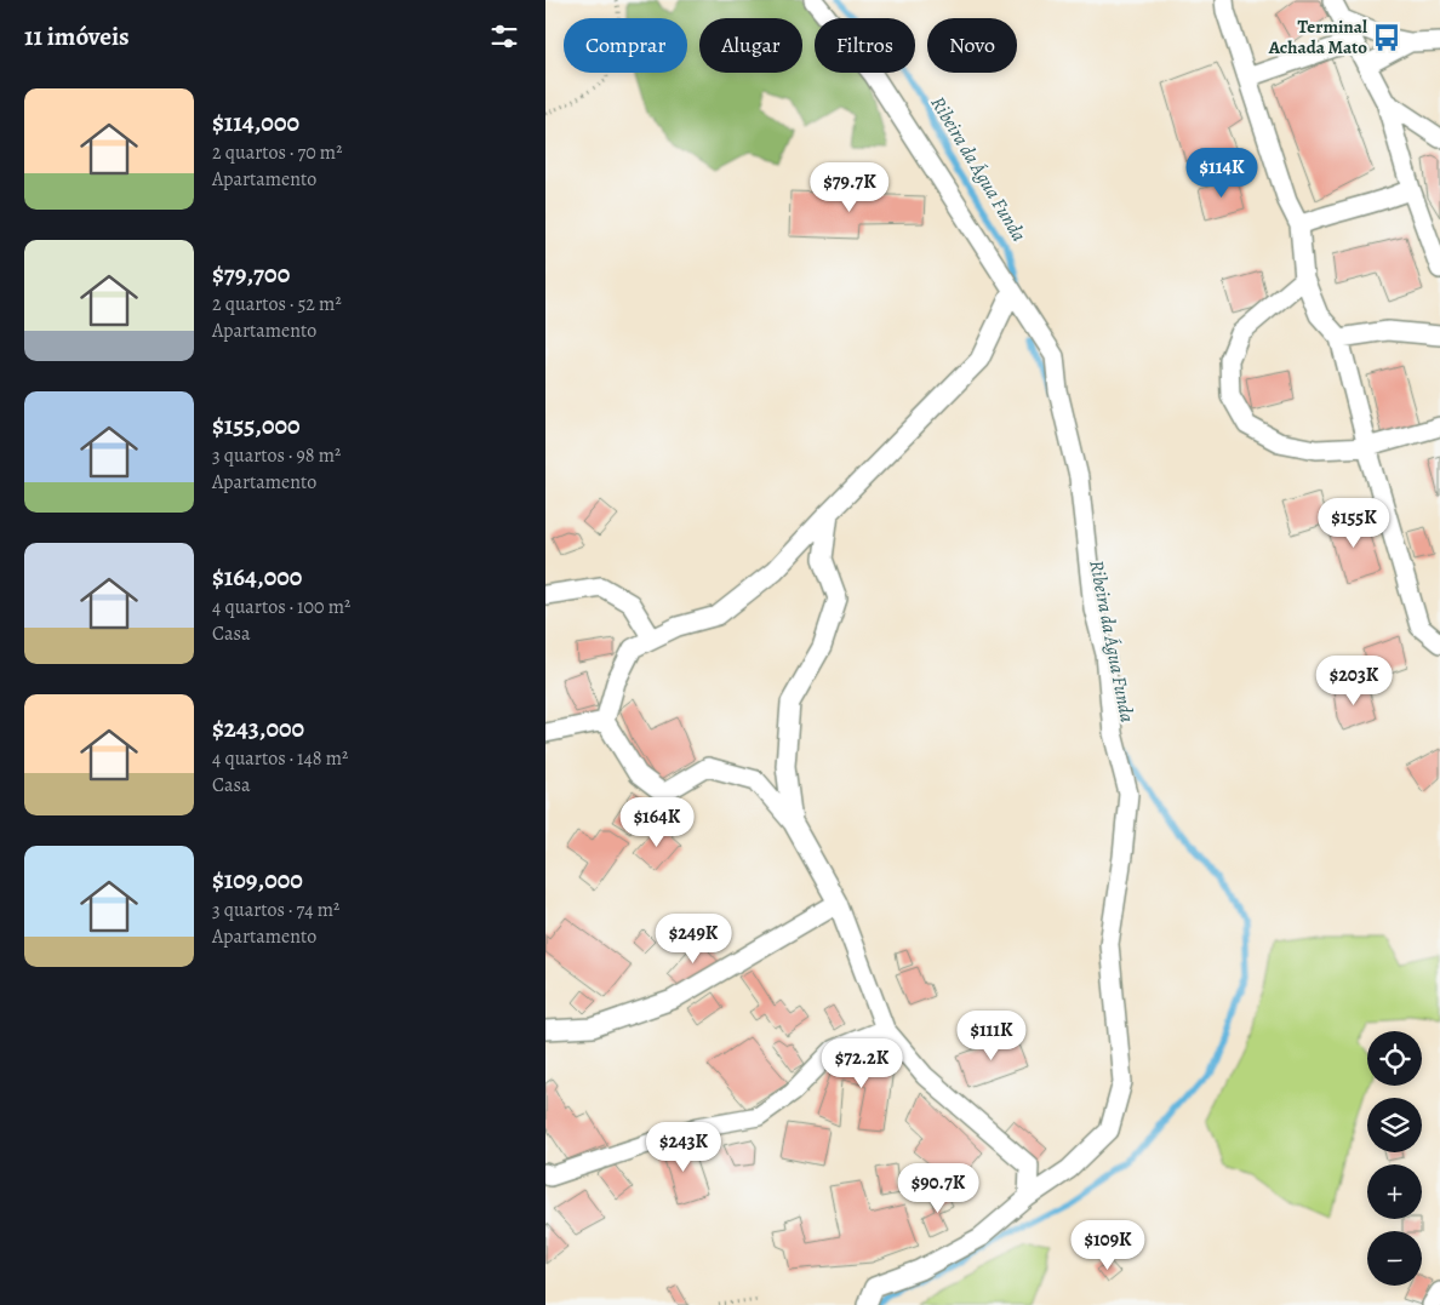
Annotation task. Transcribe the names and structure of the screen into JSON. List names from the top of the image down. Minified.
{"water":["Ribeira da Água Funda"],"places":{"bus stop":["Terminal Achada Mato"]},"page":{"heading":"11 imóveis","chip":["Comprar","Alugar","Filtros","Novo"],"list":[{"name":"$114,000","note":"2 quartos · 70 m² · Apartamento"},{"name":"$79,700","note":"2 quartos · 52 m² · Apartamento"},{"name":"$155,000","note":"3 quartos · 98 m² · Apartamento"},{"name":"$164,000","note":"4 quartos · 100 m² · Casa"},{"name":"$243,000","note":"4 quartos · 148 m² · Casa"},{"name":"$109,000","note":"3 quartos · 74 m² · Apartamento"}],"price":["$114K","$79.7K","$155K","$203K","$164K","$249K","$111K","$72.2K","$243K","$90.7K","$109K"],"map_buttons":["+","−"]}}
